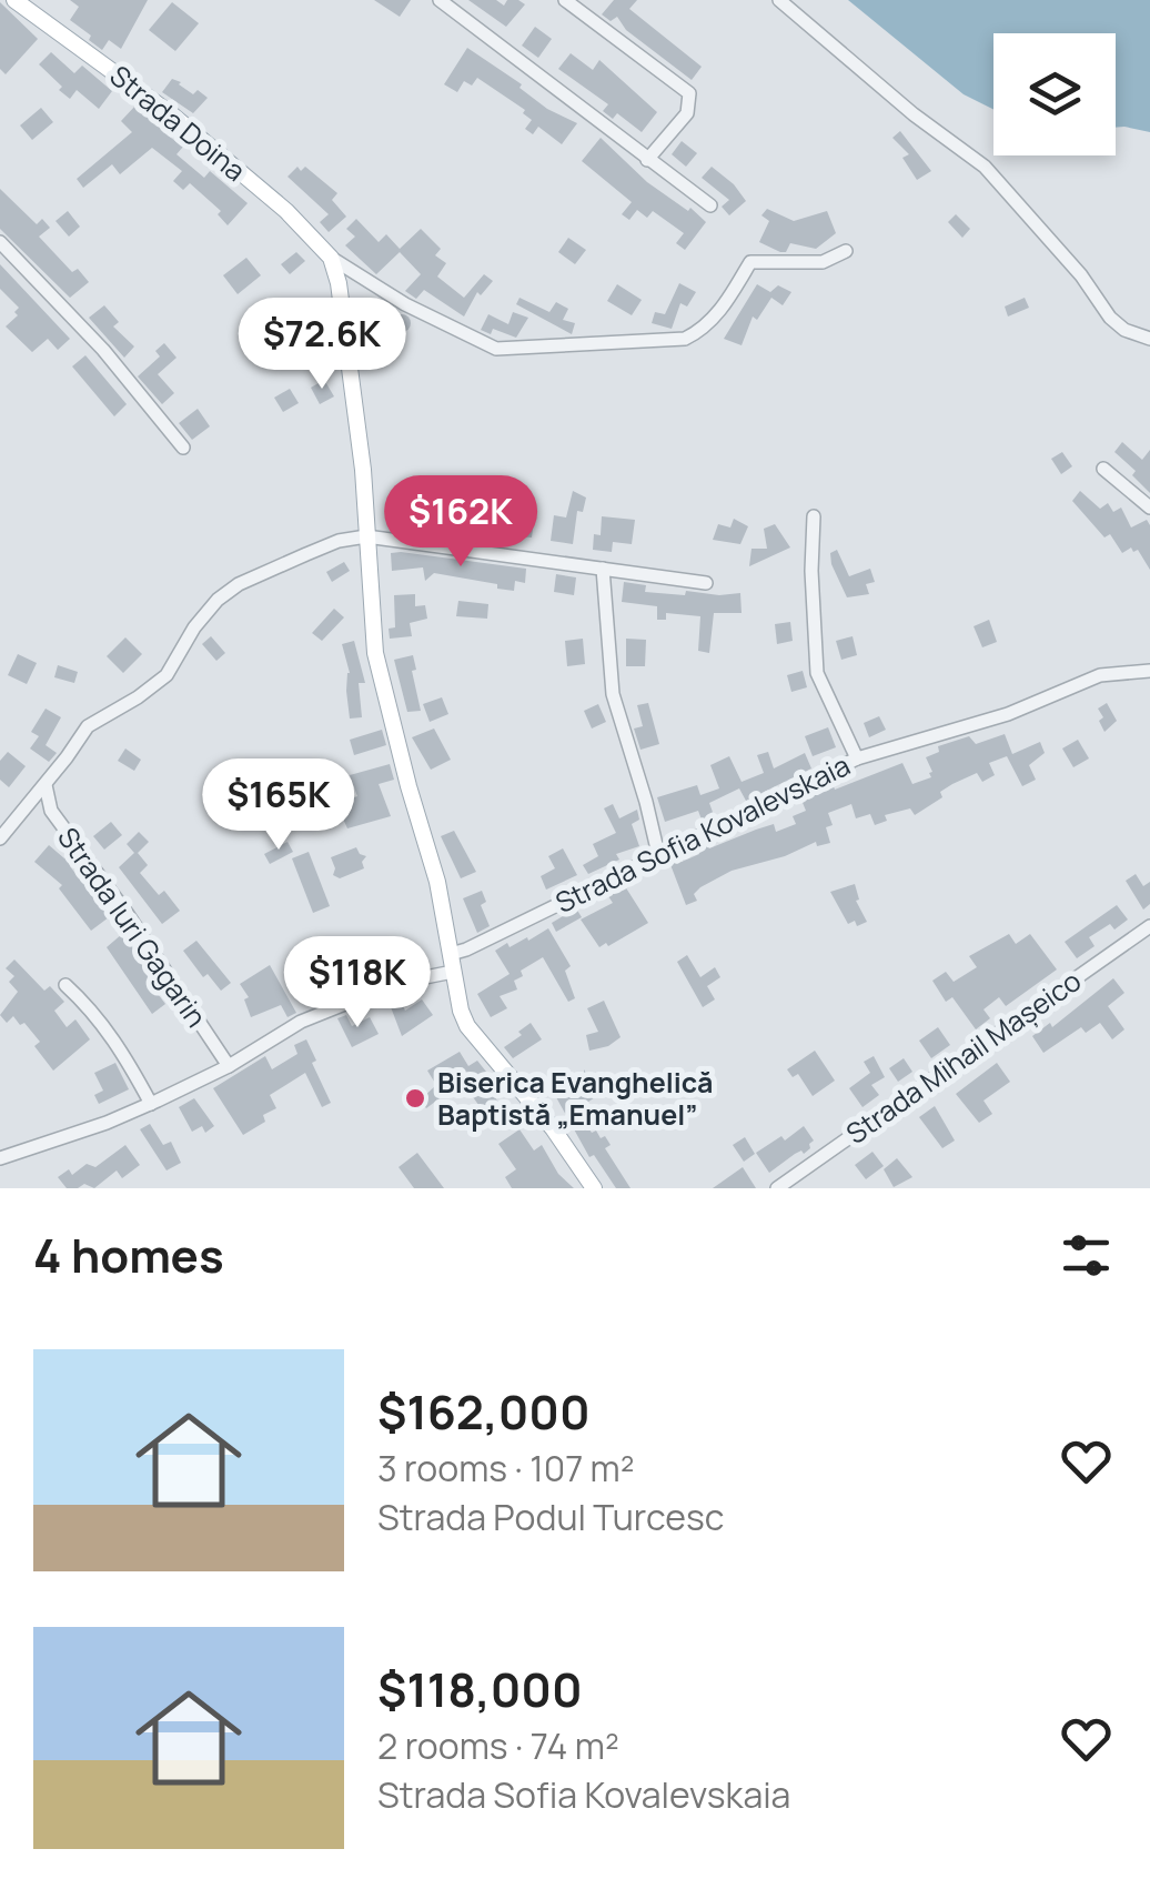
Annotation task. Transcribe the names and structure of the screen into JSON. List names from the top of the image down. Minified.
{"streets":{"main road":["Strada Doina"],"street":["Strada Sofia Kovalevskaia","Strada Iuri Gagarin","Strada Mihail Mașeico"]},"places":["Biserica Evanghelică Baptistă „Emanuel”"],"page":{"price":["$72.6K","$162K","$165K","$118K"],"heading":"4 homes","list":[{"name":"$162,000","note":"3 rooms · 107 m² · Strada Podul Turcesc"},{"name":"$118,000","note":"2 rooms · 74 m² · Strada Sofia Kovalevskaia"}]}}
